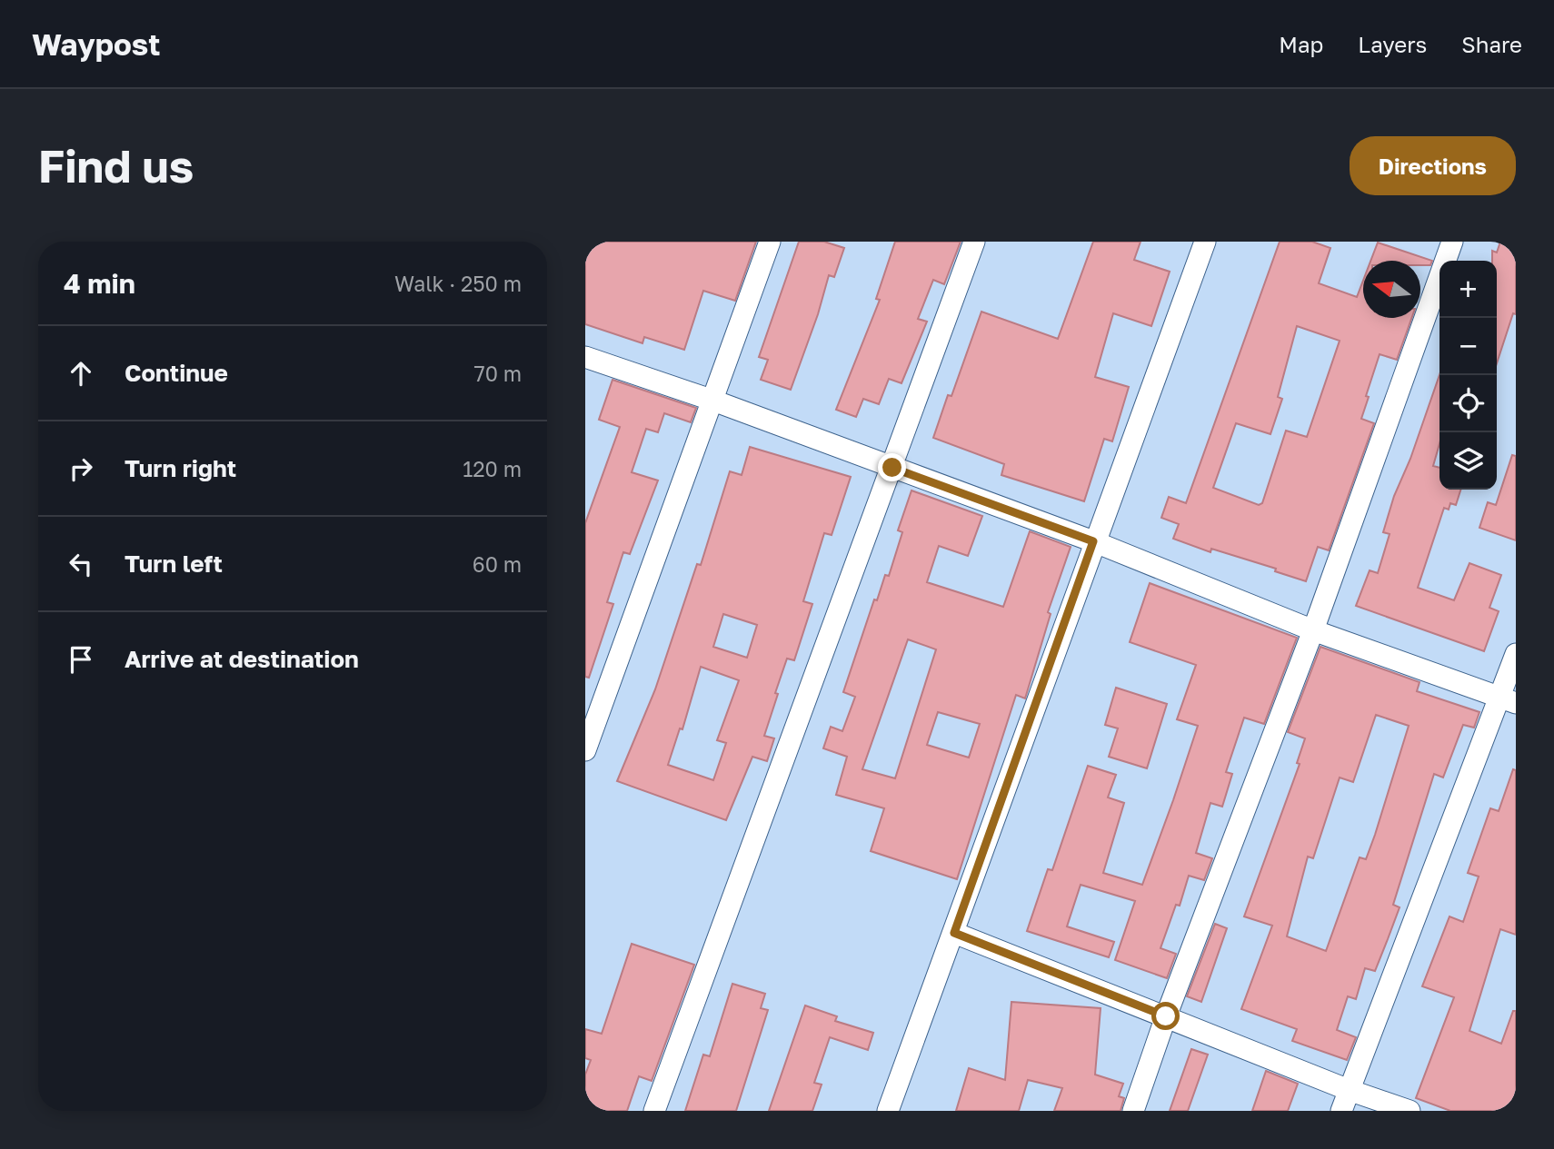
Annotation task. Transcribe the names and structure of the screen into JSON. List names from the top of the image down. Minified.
{"north":"left","page":{"header":"Waypost","nav":["Map","Layers","Share"],"buttons":"Directions","title":"Find us","heading":["4 min","Walk · 250 m"],"map_buttons":["+","−"],"list":[["Continue","70 m"],["Turn right","120 m"],["Turn left","60 m"],"Arrive at destination"]}}
